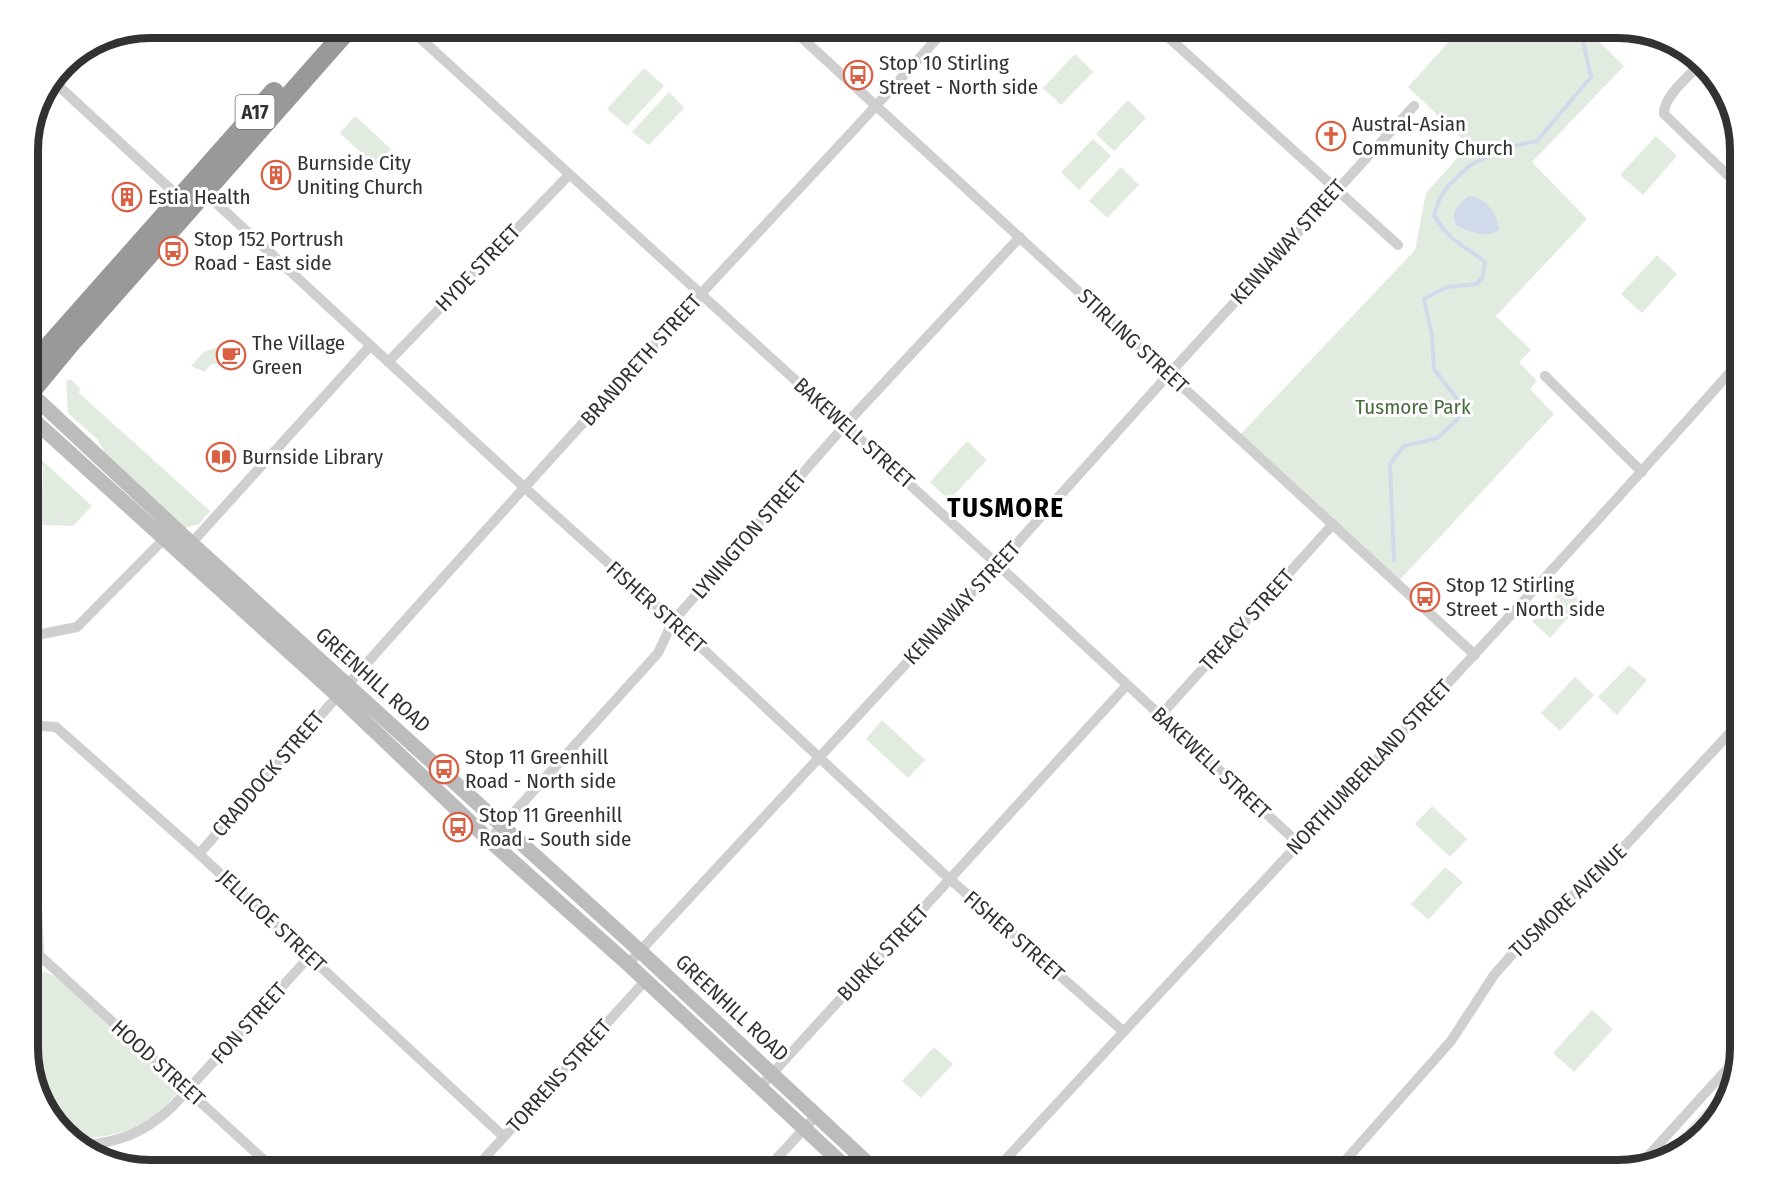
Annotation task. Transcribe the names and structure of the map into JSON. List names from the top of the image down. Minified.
{"streets":{"highway":["A17"],"main road":["GREENHILL ROAD"],"street":["KENNAWAY STREET","HYDE STREET","STIRLING STREET","BRANDRETH STREET","BAKEWELL STREET","LYNINGTON STREET","FISHER STREET","TREACY STREET","NORTHUMBERLAND STREET","CRADDOCK STREET","TUSMORE AVENUE","JELLICOE STREET","BURKE STREET","FON STREET","HOOD STREET","TORRENS STREET"]},"crossings":[["A17","FISHER STREET"],["KENNAWAY STREET","STIRLING STREET"],["KENNAWAY STREET","BAKEWELL STREET"],["KENNAWAY STREET","FISHER STREET"],["KENNAWAY STREET","GREENHILL ROAD"],["HYDE STREET","BAKEWELL STREET"],["HYDE STREET","FISHER STREET"],["STIRLING STREET","BRANDRETH STREET"],["STIRLING STREET","LYNINGTON STREET"],["STIRLING STREET","TREACY STREET"],["STIRLING STREET","NORTHUMBERLAND STREET"],["BRANDRETH STREET","BAKEWELL STREET"],["BRANDRETH STREET","FISHER STREET"],["BRANDRETH STREET","GREENHILL ROAD"],["BRANDRETH STREET","CRADDOCK STREET"],["BAKEWELL STREET","LYNINGTON STREET"],["BAKEWELL STREET","TREACY STREET"],["BAKEWELL STREET","NORTHUMBERLAND STREET"],["BAKEWELL STREET","BURKE STREET"],["LYNINGTON STREET","FISHER STREET"],["LYNINGTON STREET","GREENHILL ROAD"],["FISHER STREET","NORTHUMBERLAND STREET"],["FISHER STREET","BURKE STREET"],["GREENHILL ROAD","CRADDOCK STREET"],["GREENHILL ROAD","BURKE STREET"],["GREENHILL ROAD","TORRENS STREET"],["CRADDOCK STREET","JELLICOE STREET"],["JELLICOE STREET","FON STREET"],["JELLICOE STREET","TORRENS STREET"],["FON STREET","HOOD STREET"]],"districts":["TUSMORE"],"parks":["Tusmore Park"],"places":{"bus stop":["Stop 10 Stirling Street - North side","Stop 152 Portrush Road - East side","Stop 12 Stirling Street - North side","Stop 11 Greenhill Road - North side","Stop 11 Greenhill Road - South side"],"church":["Austral-Asian Community Church"],"building":["Burnside City Uniting Church","Estia Health"],"cafe":["The Village Green"],"library":["Burnside Library"]}}
